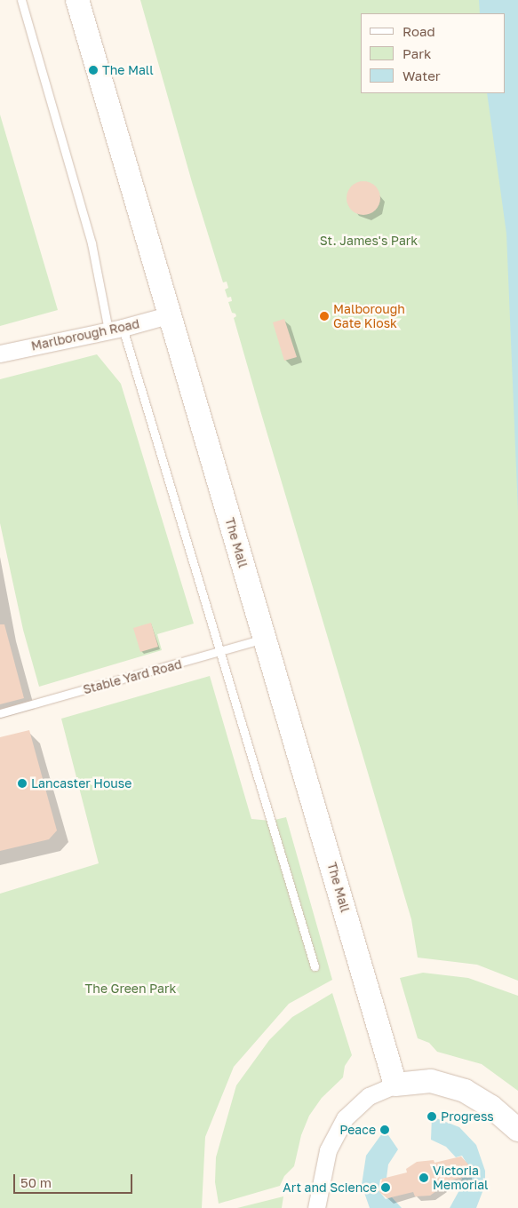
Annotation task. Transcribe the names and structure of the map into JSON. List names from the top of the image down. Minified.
{"streets":{"street":["Marlborough Road","The Mall"],"lane":["Stable Yard Road"]},"crossings":[["Marlborough Road","The Mall"],["The Mall","Stable Yard Road"]],"parks":["St. James's Park","The Green Park"],"places":["The Mall","Malborough Gate Kiosk","Lancaster House","Progress","Peace","Victoria Memorial","Art and Science"],"legend":["Road","Park","Water"],"scale_bar":"50 m"}
